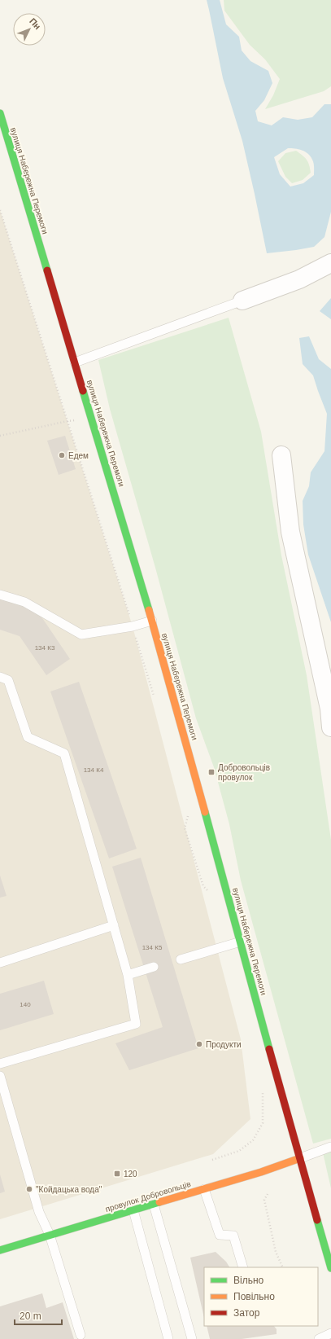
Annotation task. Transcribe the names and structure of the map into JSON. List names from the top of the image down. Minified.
{"streets":{"main road":["вулиця Набережна Перемоги","провулок Добровольців"]},"crossings":[["вулиця Набережна Перемоги","провулок Добровольців"]],"places":{"other":["Едем","Продукти","\"Койдацька вода\""],"transit":["Добровольців провулок","120"]},"house_numbers":["134 К3","134 К4","134 К5","140"],"legend":["Вільно","Повільно","Затор"],"scale_bar":"20 m","north":"top right"}
